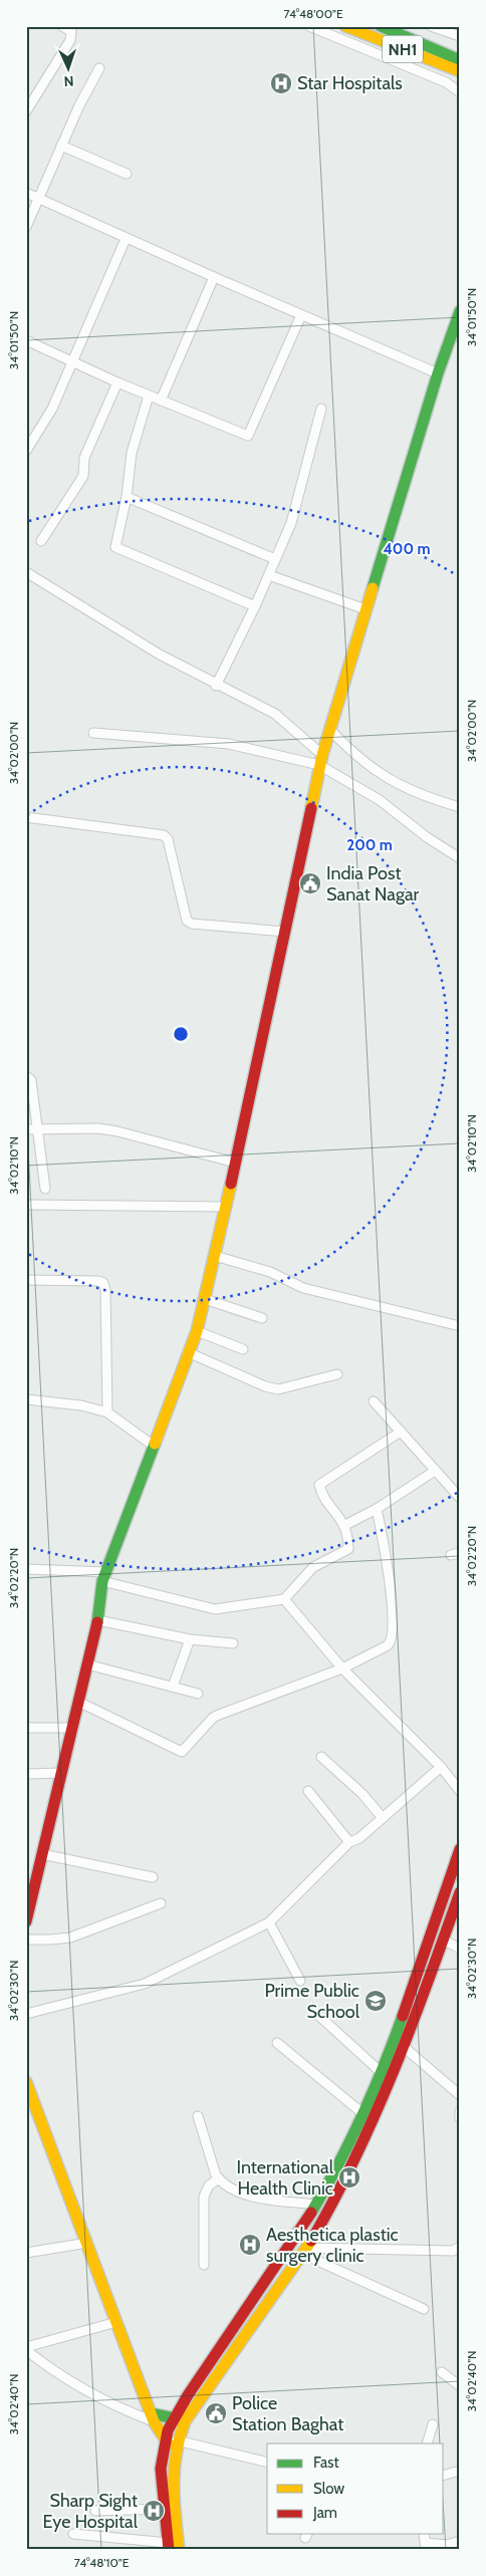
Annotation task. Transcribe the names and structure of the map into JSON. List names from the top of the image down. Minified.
{"streets":{"main road":["NH1"]},"places":{"hospital":["Star Hospitals","International Health Clinic","Aesthetica plastic surgery clinic","Sharp Sight Eye Hospital"],"public building":["India Post Sanat Nagar","Police Station Baghat"],"school or university":["Prime Public School"]},"legend":["Fast","Slow","Jam"],"north":"bottom","coordinates":["74°48'00\"E","34°01'50\"N","34°02'00\"N","34°02'10\"N","34°02'20\"N","34°02'30\"N","34°02'40\"N","74°48'10\"E"],"rings":["400 m","200 m"]}
